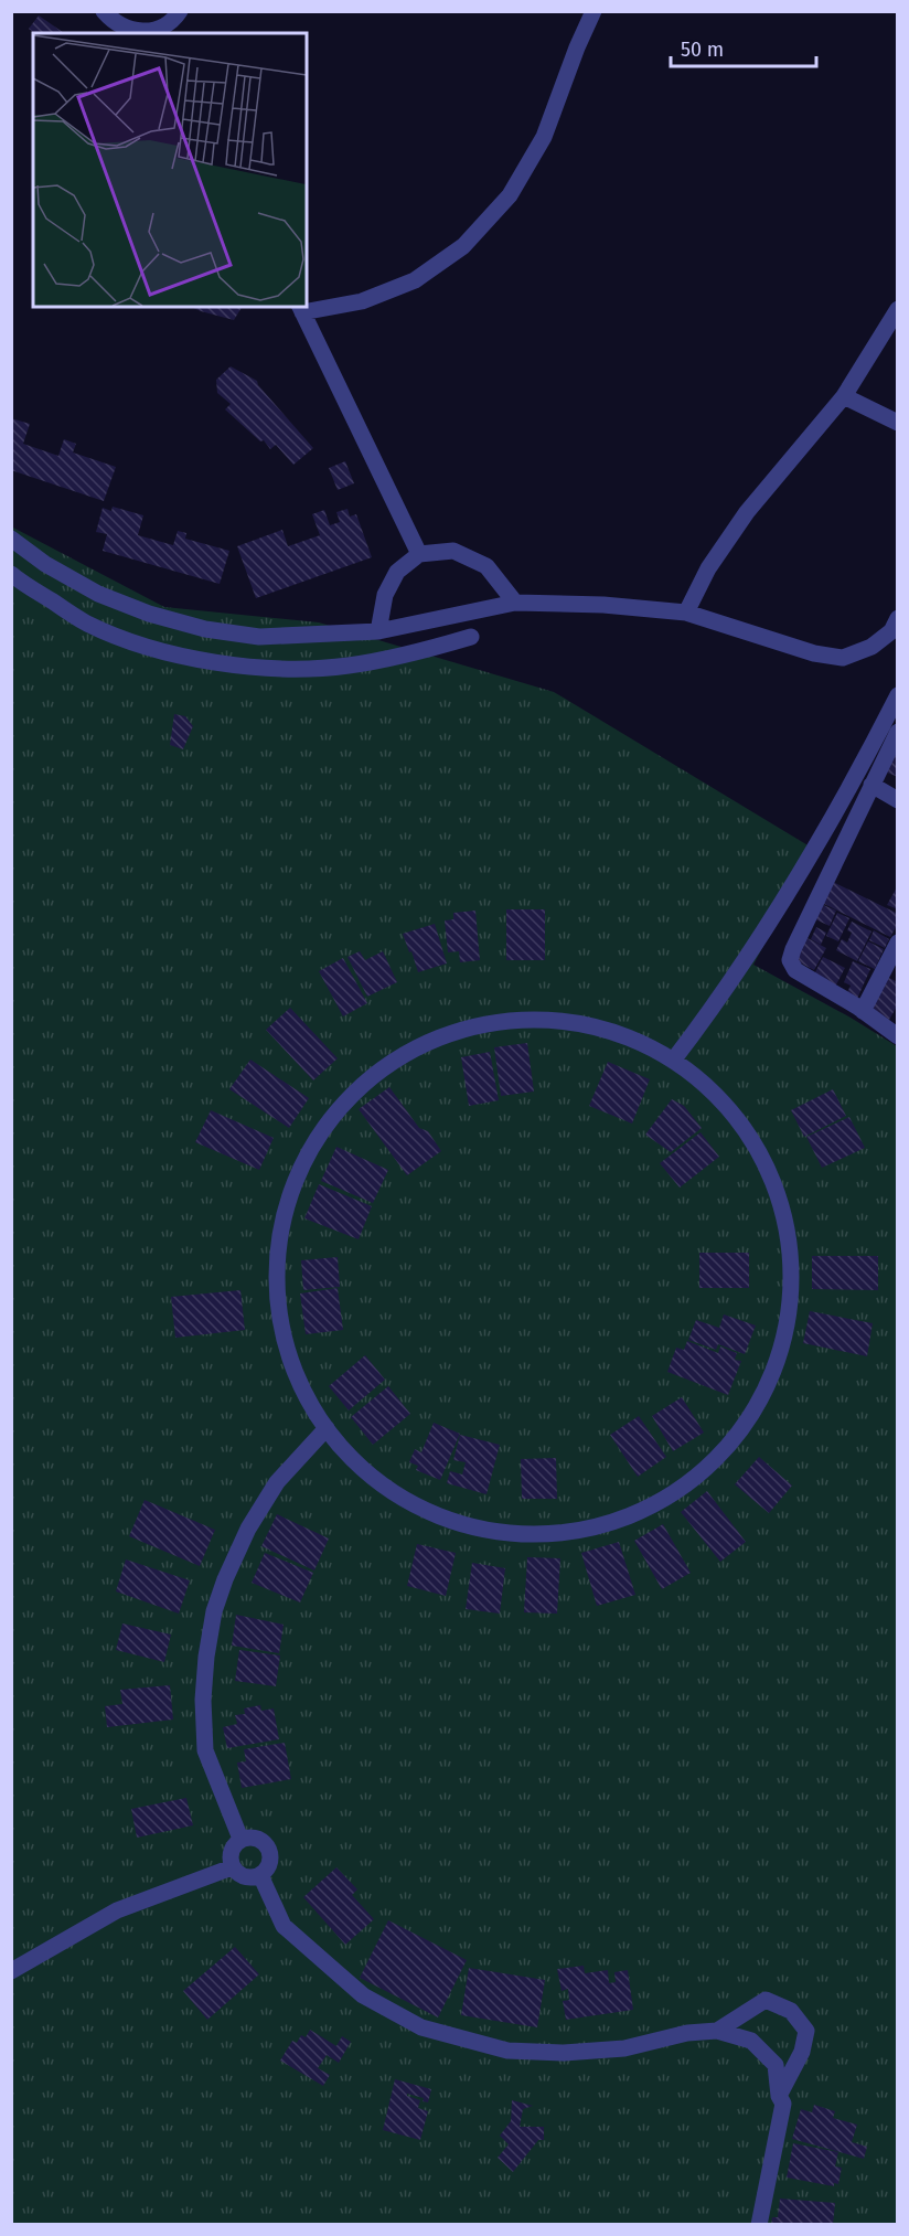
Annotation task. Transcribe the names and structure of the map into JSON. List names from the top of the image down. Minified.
{"scale_bar":"50 m"}
